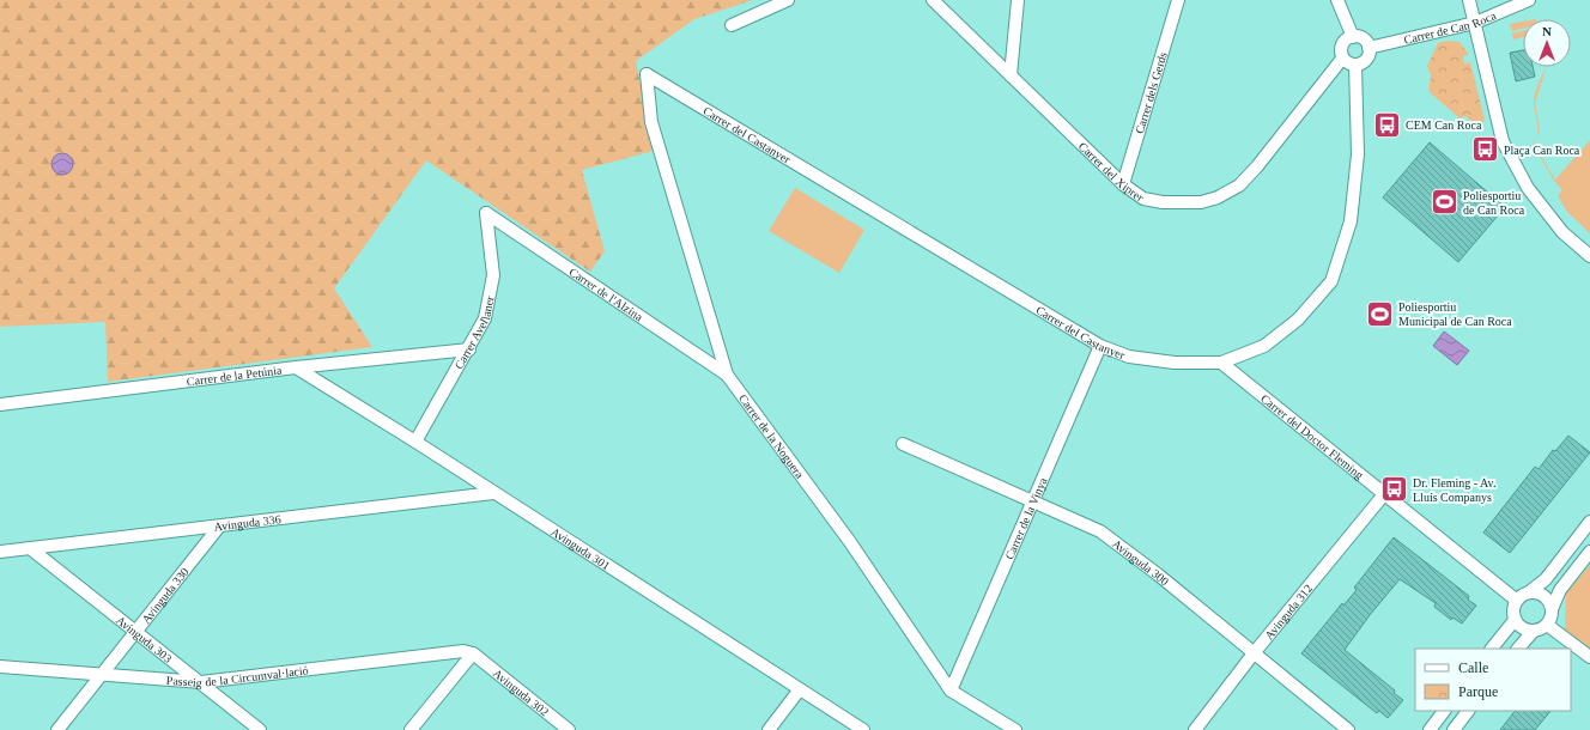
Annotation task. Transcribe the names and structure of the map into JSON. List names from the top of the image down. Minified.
{"streets":{"street":["Carrer de Can Roca","Carrer dels Gerds","Carrer del Castanyer","Carrer del Xiprer","Carrer de l'Alzina","Carrer Avellaner","Carrer de la Petúnia","Carrer de la Noguera","Carrer del Doctor Fleming","Carrer de la Vinya","Avinguda 336","Avinguda 301","Avinguda 300","Avinguda 330","Avinguda 312","Avinguda 303","Passeig de la Circumval·lació","Avinguda 302"]},"crossings":[["Carrer de Can Roca","Carrer del Castanyer"],["Carrer de Can Roca","Carrer del Xiprer"],["Carrer dels Gerds","Carrer del Xiprer"],["Carrer del Castanyer","Carrer del Xiprer"],["Carrer del Castanyer","Carrer de la Noguera"],["Carrer del Castanyer","Carrer del Doctor Fleming"],["Carrer del Castanyer","Carrer de la Vinya"],["Carrer de l'Alzina","Carrer Avellaner"],["Carrer de l'Alzina","Carrer de la Noguera"],["Carrer Avellaner","Carrer de la Petúnia"],["Carrer Avellaner","Avinguda 301"],["Carrer de la Petúnia","Avinguda 301"],["Carrer de la Noguera","Carrer de la Vinya"],["Carrer del Doctor Fleming","Avinguda 312"],["Carrer de la Vinya","Avinguda 300"],["Avinguda 336","Avinguda 301"],["Avinguda 336","Avinguda 330"],["Avinguda 336","Avinguda 303"],["Avinguda 300","Avinguda 312"],["Avinguda 330","Avinguda 303"],["Avinguda 330","Passeig de la Circumval·lació"],["Avinguda 303","Passeig de la Circumval·lació"],["Passeig de la Circumval·lació","Avinguda 302"]],"places":{"bus stop":["CEM Can Roca","Plaça Can Roca","Dr. Fleming - Av. Lluís Companys"],"sports":["Poliesportiu de Can Roca","Poliesportiu Municipal de Can Roca"]},"legend":["Calle","Parque"],"north":"top"}
